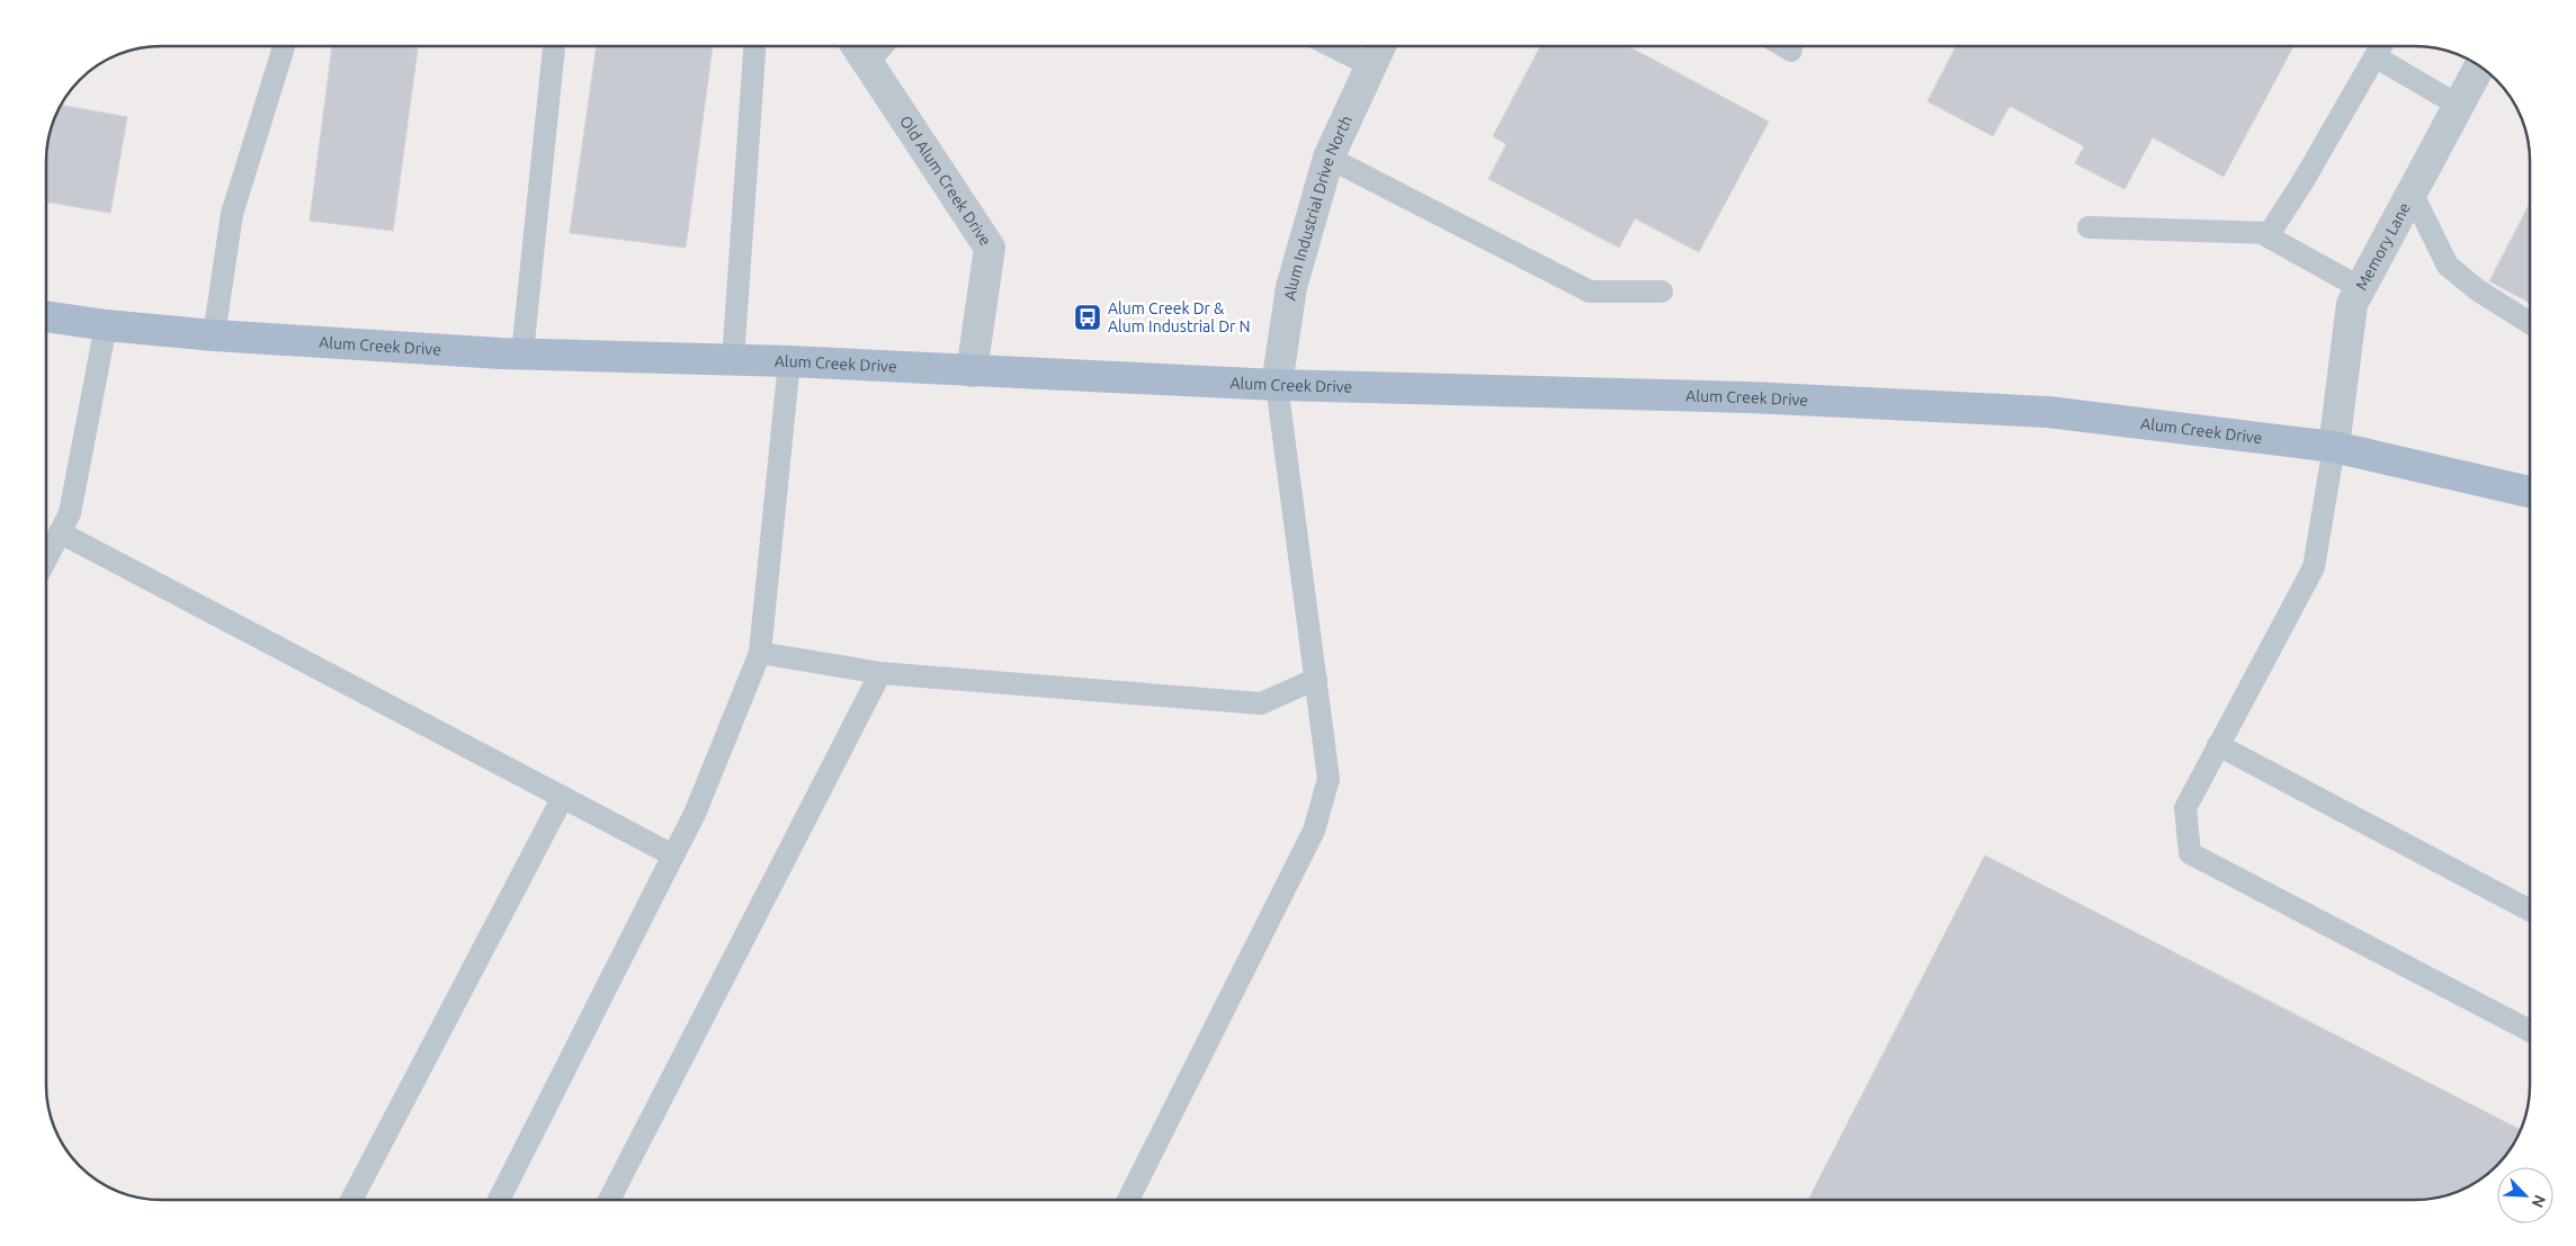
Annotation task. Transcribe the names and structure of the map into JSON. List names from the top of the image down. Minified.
{"streets":{"main road":["Alum Creek Drive"],"street":["Old Alum Creek Drive","Alum Industrial Drive North","Memory Lane"]},"crossings":[["Old Alum Creek Drive","Alum Creek Drive"],["Alum Industrial Drive North","Alum Creek Drive"],["Memory Lane","Alum Creek Drive"]],"places":{"bus stop":["Alum Creek Dr & Alum Industrial Dr N"]},"north":"bottom right"}
